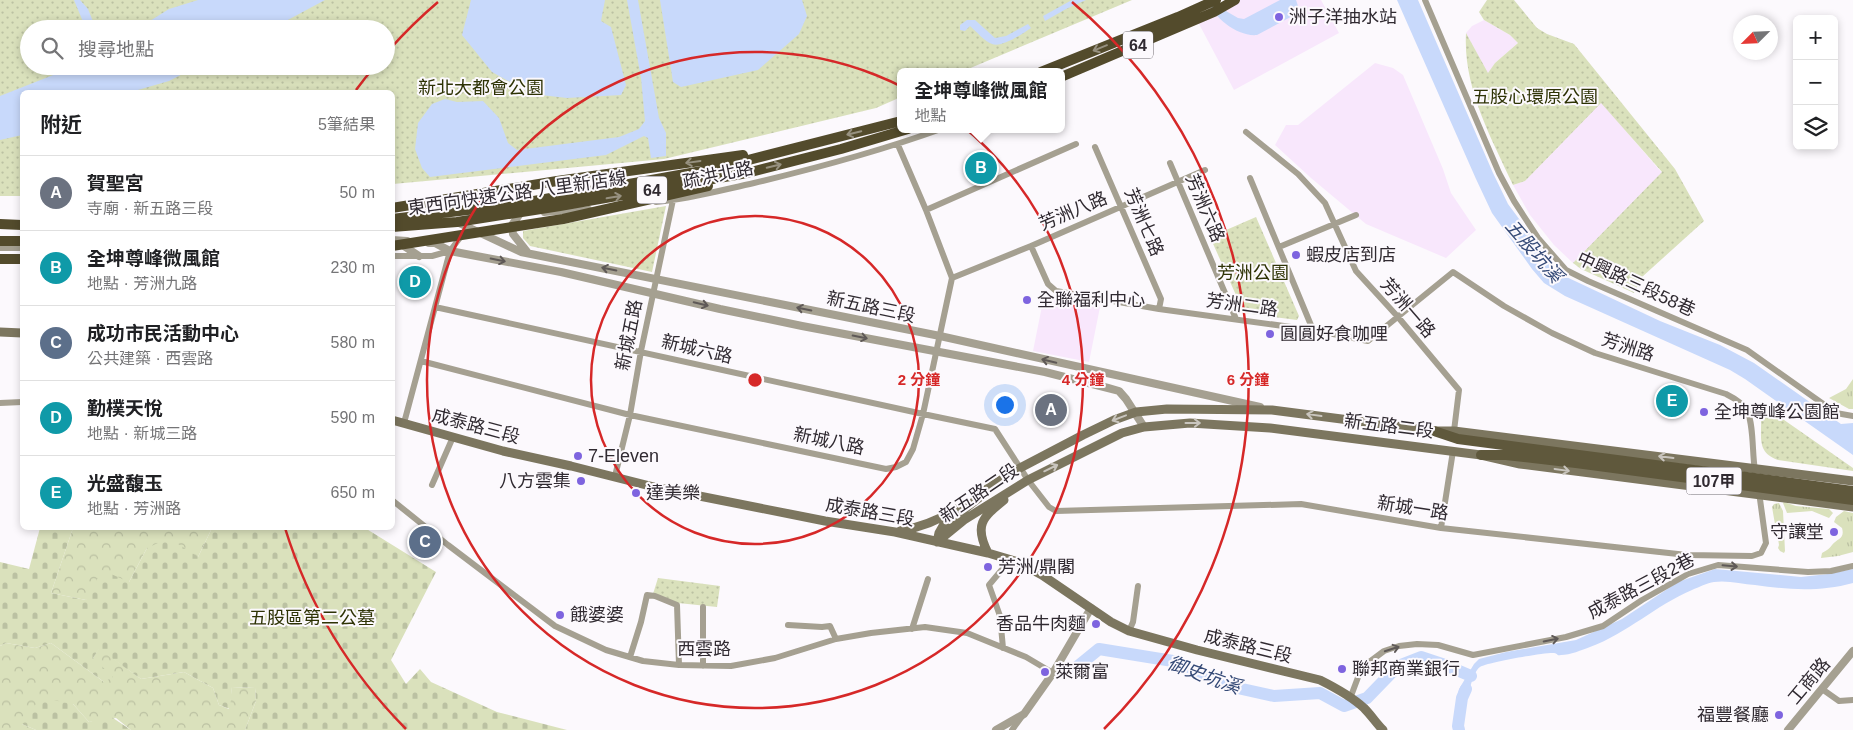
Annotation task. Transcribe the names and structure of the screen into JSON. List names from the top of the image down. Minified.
{"streets":{"highway":["64","東西向快速公路 八里新店線"],"main road":["成泰路三段","新五路二段","107甲"],"street":["疏洪北路","芳洲六路","芳洲八路","芳洲七路","中興路三段58巷","芳洲二路","新五路三段","芳洲一路","新城五路","芳洲路","新城六路","新城八路","新城一路","成泰路三段2巷","西雲路","工商路"]},"crossings":[["疏洪北路","新五路三段"],["疏洪北路","新城五路"],["芳洲六路","芳洲八路"],["芳洲六路","芳洲二路"],["芳洲八路","芳洲七路"],["芳洲八路","芳洲二路"],["芳洲八路","新城八路"],["芳洲七路","芳洲二路"],["芳洲二路","芳洲一路"],["芳洲二路","芳洲路"],["新五路三段","新城五路"],["新五路三段","新五路二段"],["新五路三段","新城八路"],["芳洲一路","新五路二段"],["新城五路","新城六路"],["新城五路","成泰路三段"],["新城五路","新城八路"],["芳洲路","新五路二段"],["芳洲路","新城一路"],["新城六路","新五路二段"],["新城六路","新城八路"],["新城六路","新城一路"],["成泰路三段","新五路二段"],["成泰路三段","成泰路三段2巷"],["新五路二段","新城一路"]],"one_way":["成泰路三段2巷"],"water":["五股坑溪","御史坑溪"],"parks":["新北大都會公園","五股心環原公園","芳洲公園","五股區第二公墓"],"places":["洲子洋抽水站","蝦皮店到店","全聯福利中心","圓圓好食咖哩","全坤尊峰公園館","7-Eleven","八方雲集","達美樂","守讓堂","芳洲/鼎閣","餓婆婆","香品牛肉麵","聯邦商業銀行","萊爾富","福豐餐廳"],"north":"bottom left","page":{"map_buttons":["+","−"],"search":"搜尋地點","popup":["全坤尊峰微風館","地點"],"heading":["附近","5筆結果"],"pins":["B","D","E","A","C"],"list":[{"mark":"A","name":"賀聖宮","note":"寺廟 · 新五路三段","value":"50 m"},{"mark":"B","name":"全坤尊峰微風館","note":"地點 · 芳洲九路","value":"230 m"},{"mark":"C","name":"成功市民活動中心","note":"公共建築 · 西雲路","value":"580 m"},{"mark":"D","name":"勤樸天悅","note":"地點 · 新城三路","value":"590 m"},{"mark":"E","name":"光盛馥玉","note":"地點 · 芳洲路","value":"650 m"}]},"rings":["2 分鐘","4 分鐘","6 分鐘"]}
